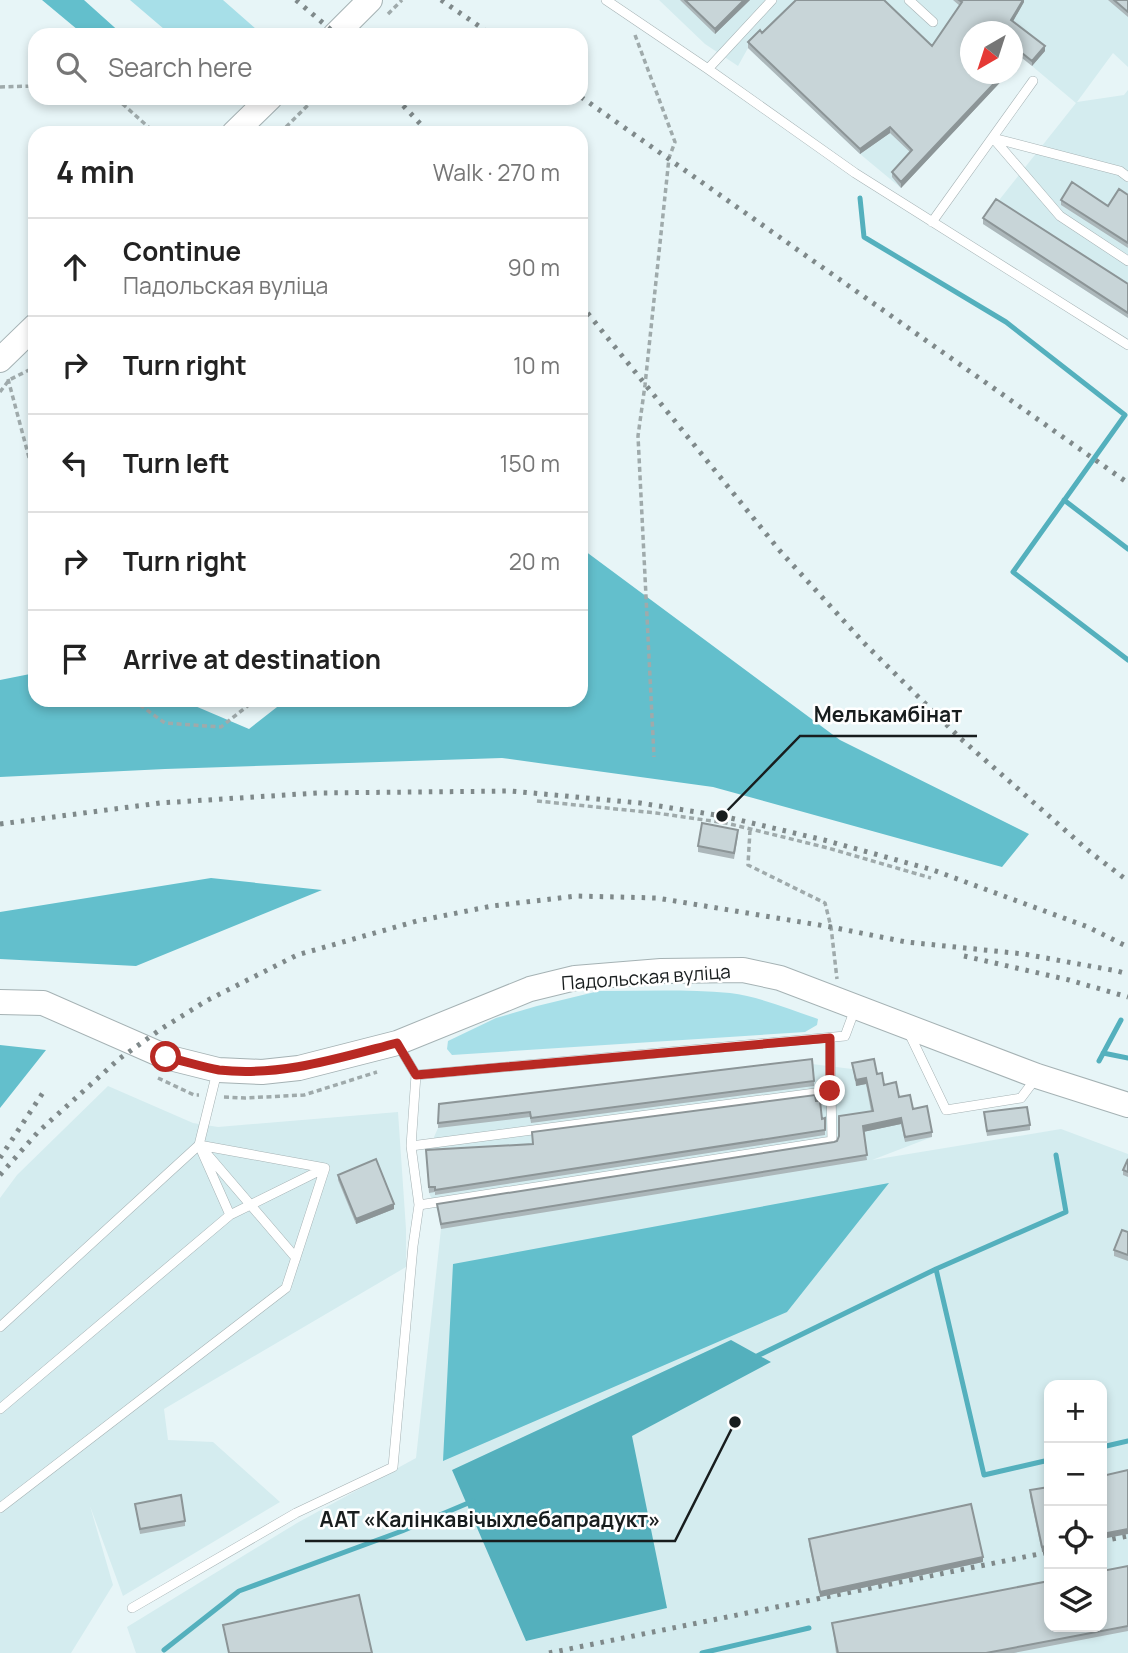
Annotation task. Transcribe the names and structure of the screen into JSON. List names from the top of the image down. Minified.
{"streets":{"main road":["Падольская вуліца"]},"places":["Мелькамбінат","ААТ «Калінкавічыхлебапрадукт»"],"north":"bottom left","page":{"search":"Search here","heading":["4 min","Walk · 270 m"],"list":[["Continue","Падольская вуліца","90 m"],["Turn right","10 m"],["Turn left","150 m"],["Turn right","20 m"],"Arrive at destination"],"map_buttons":["+","−"]}}
